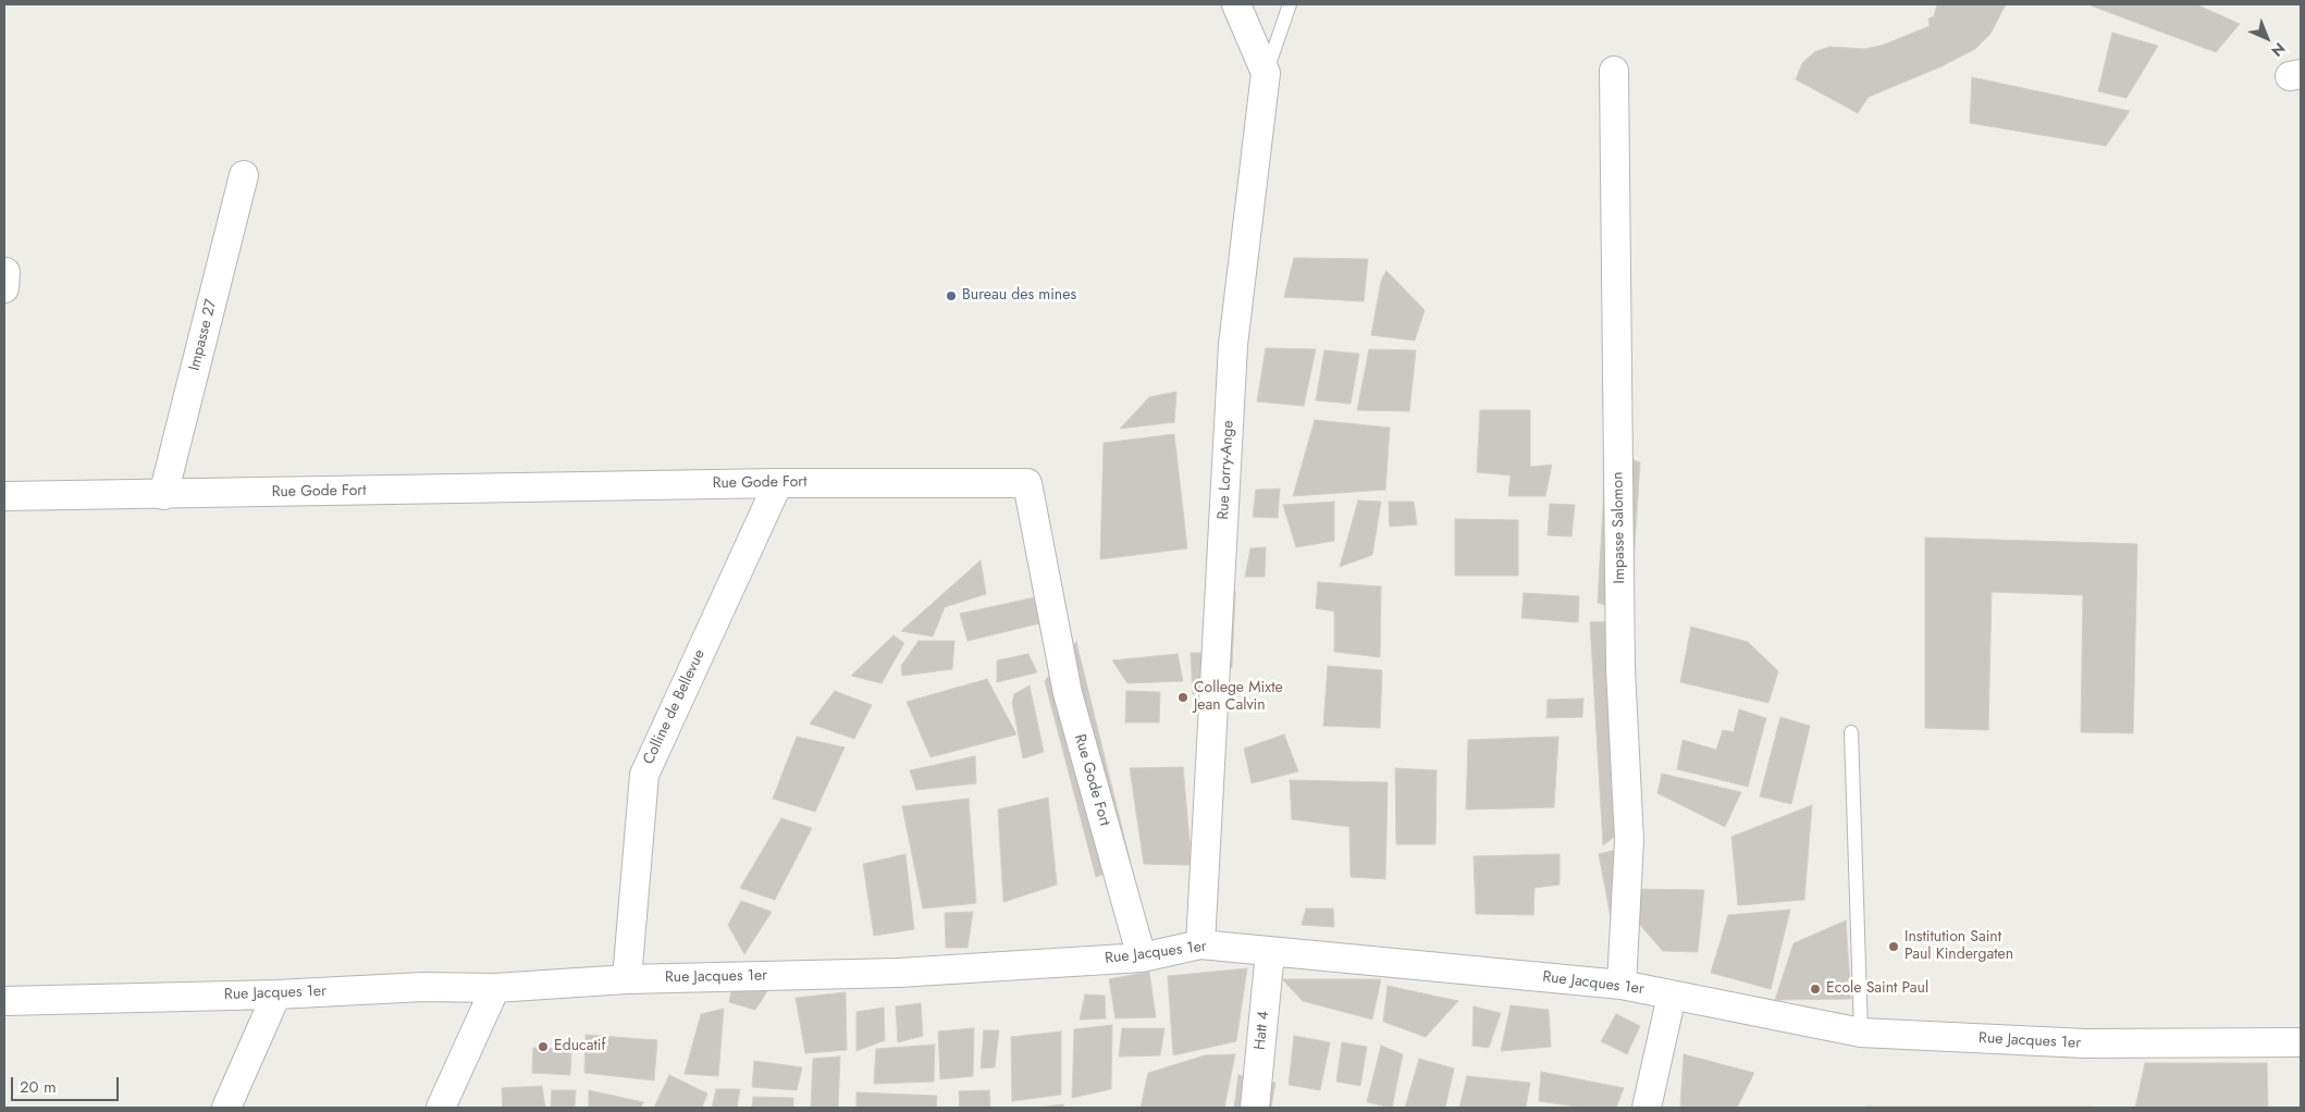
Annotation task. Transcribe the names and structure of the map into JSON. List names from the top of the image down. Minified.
{"streets":{"street":["Impasse 27","Rue Lorry-Ange","Rue Gode Fort","Impasse Salomon","Colline de Bellevue","Rue Jacques 1er","Hatt 4"]},"crossings":[["Impasse 27","Rue Gode Fort"],["Rue Lorry-Ange","Rue Jacques 1er"],["Rue Gode Fort","Colline de Bellevue"],["Rue Gode Fort","Rue Jacques 1er"],["Impasse Salomon","Rue Jacques 1er"],["Colline de Bellevue","Rue Jacques 1er"],["Rue Jacques 1er","Hatt 4"]],"places":["Bureau des mines","College Mixte Jean Calvin","Institution Saint Paul Kindergaten","Ecole Saint Paul","Educatif"],"scale_bar":"20 m","north":"bottom right"}
